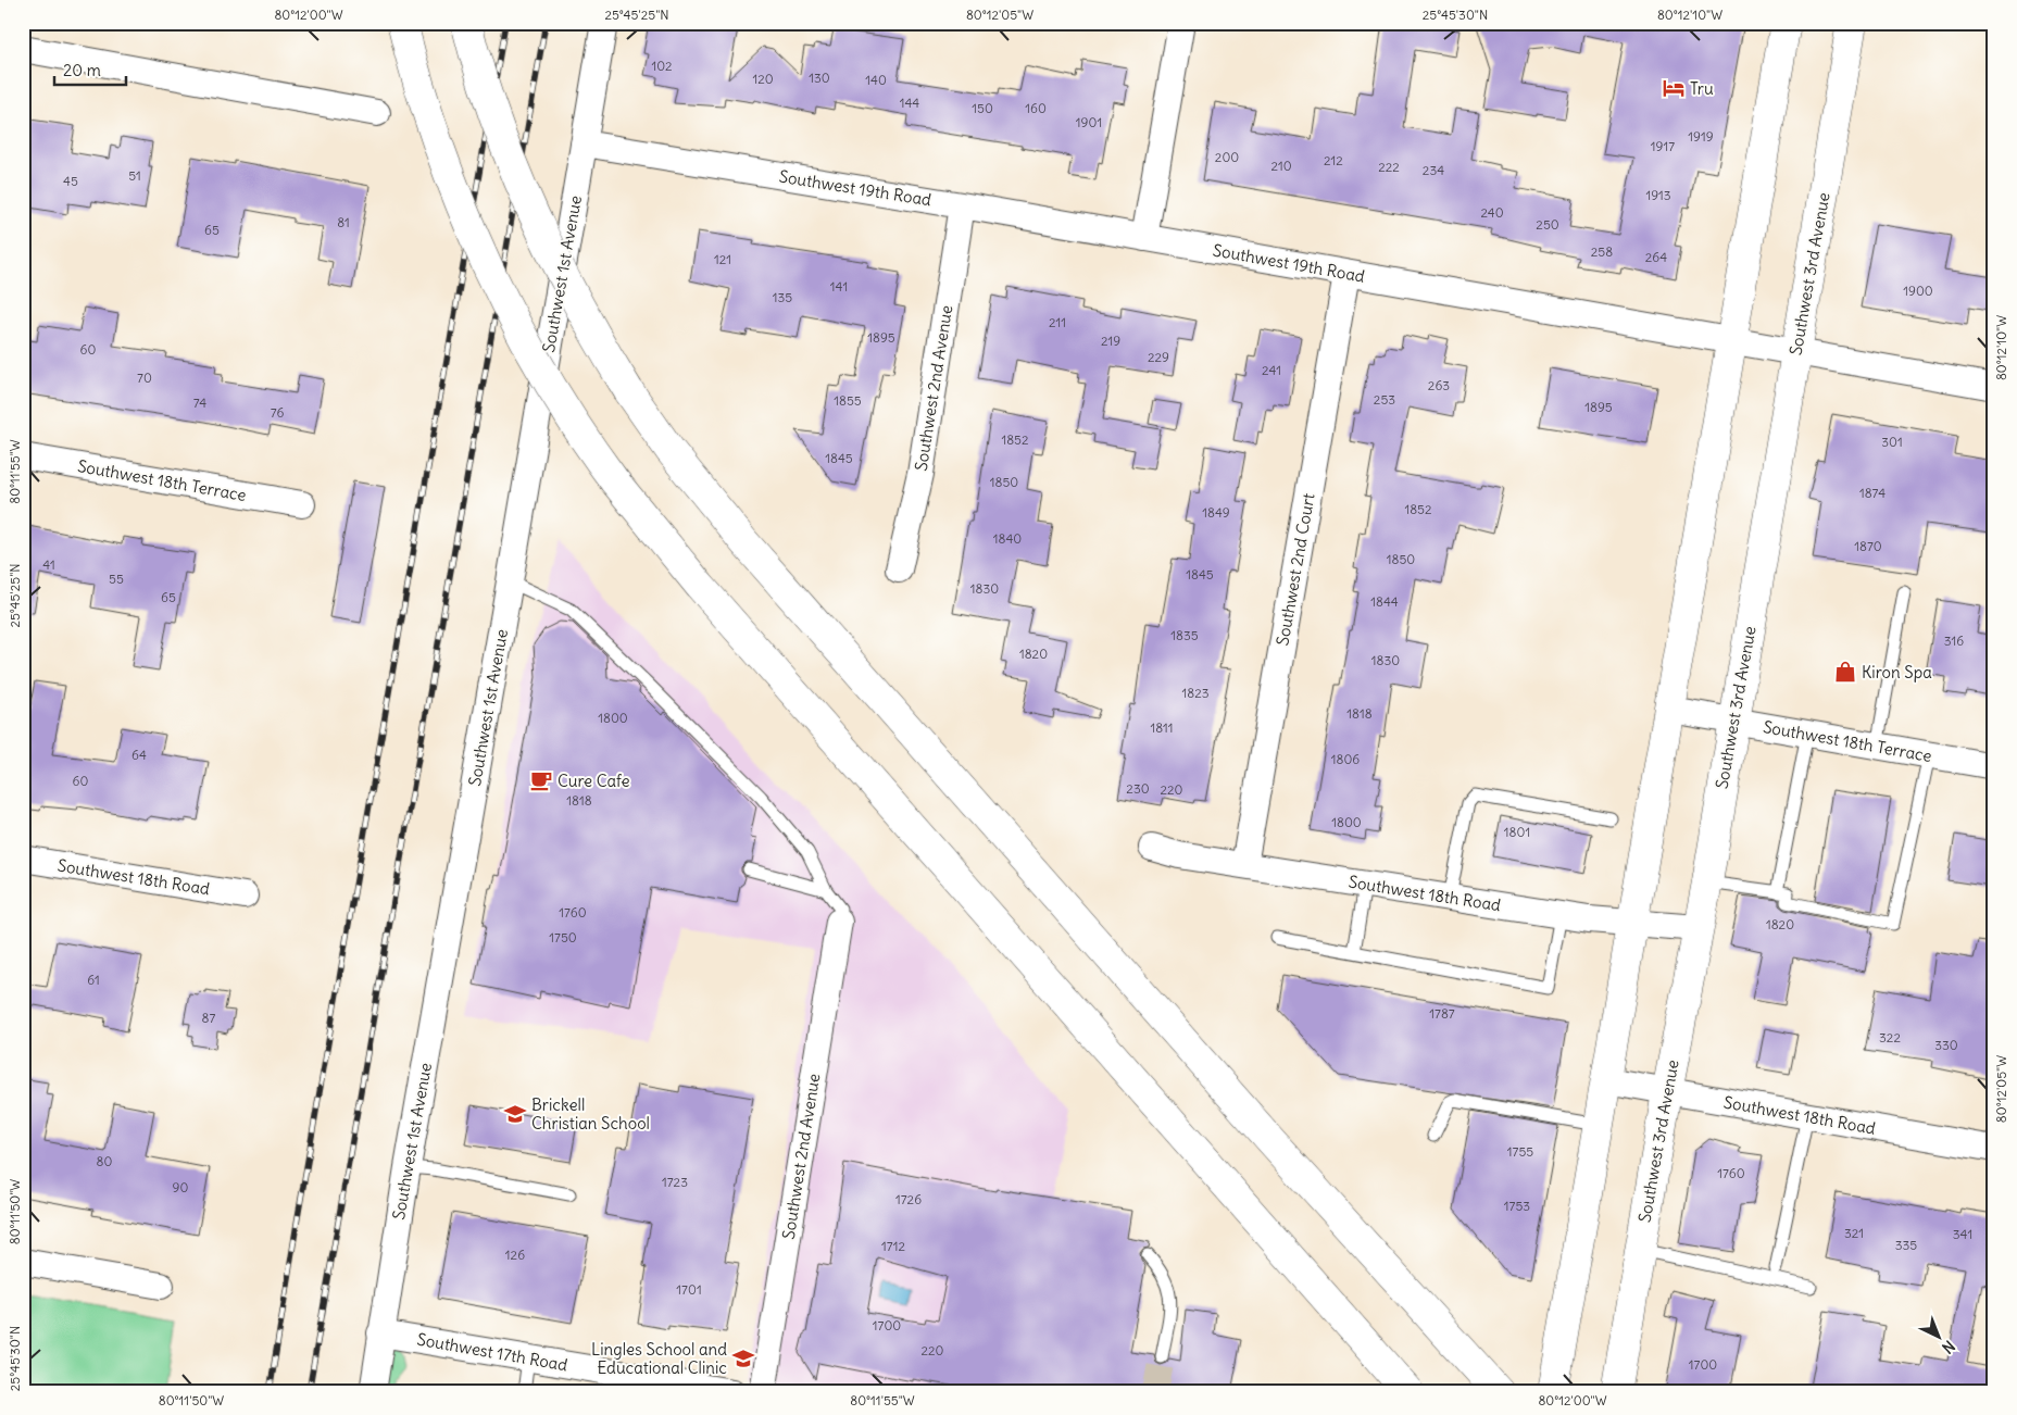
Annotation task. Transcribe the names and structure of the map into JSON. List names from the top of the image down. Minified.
{"streets":{"main road":["Southwest 3rd Avenue"],"street":["Southwest 19th Road","Southwest 1st Avenue","Southwest 2nd Avenue","Southwest 18th Terrace","Southwest 2nd Court","Southwest 18th Road","Southwest 17th Road"]},"crossings":[["Southwest 19th Road","Southwest 1st Avenue"],["Southwest 19th Road","Southwest 3rd Avenue"],["Southwest 19th Road","Southwest 2nd Avenue"],["Southwest 19th Road","Southwest 2nd Court"],["Southwest 1st Avenue","Southwest 17th Road"],["Southwest 3rd Avenue","Southwest 18th Terrace"],["Southwest 3rd Avenue","Southwest 18th Road"],["Southwest 2nd Court","Southwest 18th Road"]],"places":{"hotel":["Tru"],"shop":["Kiron Spa"],"cafe":["Cure Cafe"],"school or university":["Brickell Christian School","Lingles School and Educational Clinic"]},"house_numbers":["102","130","120","140","144","150","160","1901","1919","1917","200","212","210","222","234","51","45","1913","240","81","250","65","258","264","121","141","1900","135","211","1895","219","60","229","241","70","263","253","1855","74","1895","76","1852","301","1845","1850","1874","1852","1849","1840","1870","1850","41","1845","55","1830","65","1844","1835","316","1820","1830","1823","1818","1800","1811","64","1806","60","230","220","1818","1800","1801","1760","1820","1750","61","1787","87","322","330","1755","80","1760","1723","90","1726","1753","321","341","335","1712","126","1701","1700","220","1700"],"scale_bar":"20 m","north":"bottom right","coordinates":["80°12'00\"W","25°45'25\"N","80°12'05\"W","25°45'30\"N","80°12'10\"W","80°11'55\"W","80°11'50\"W"]}
